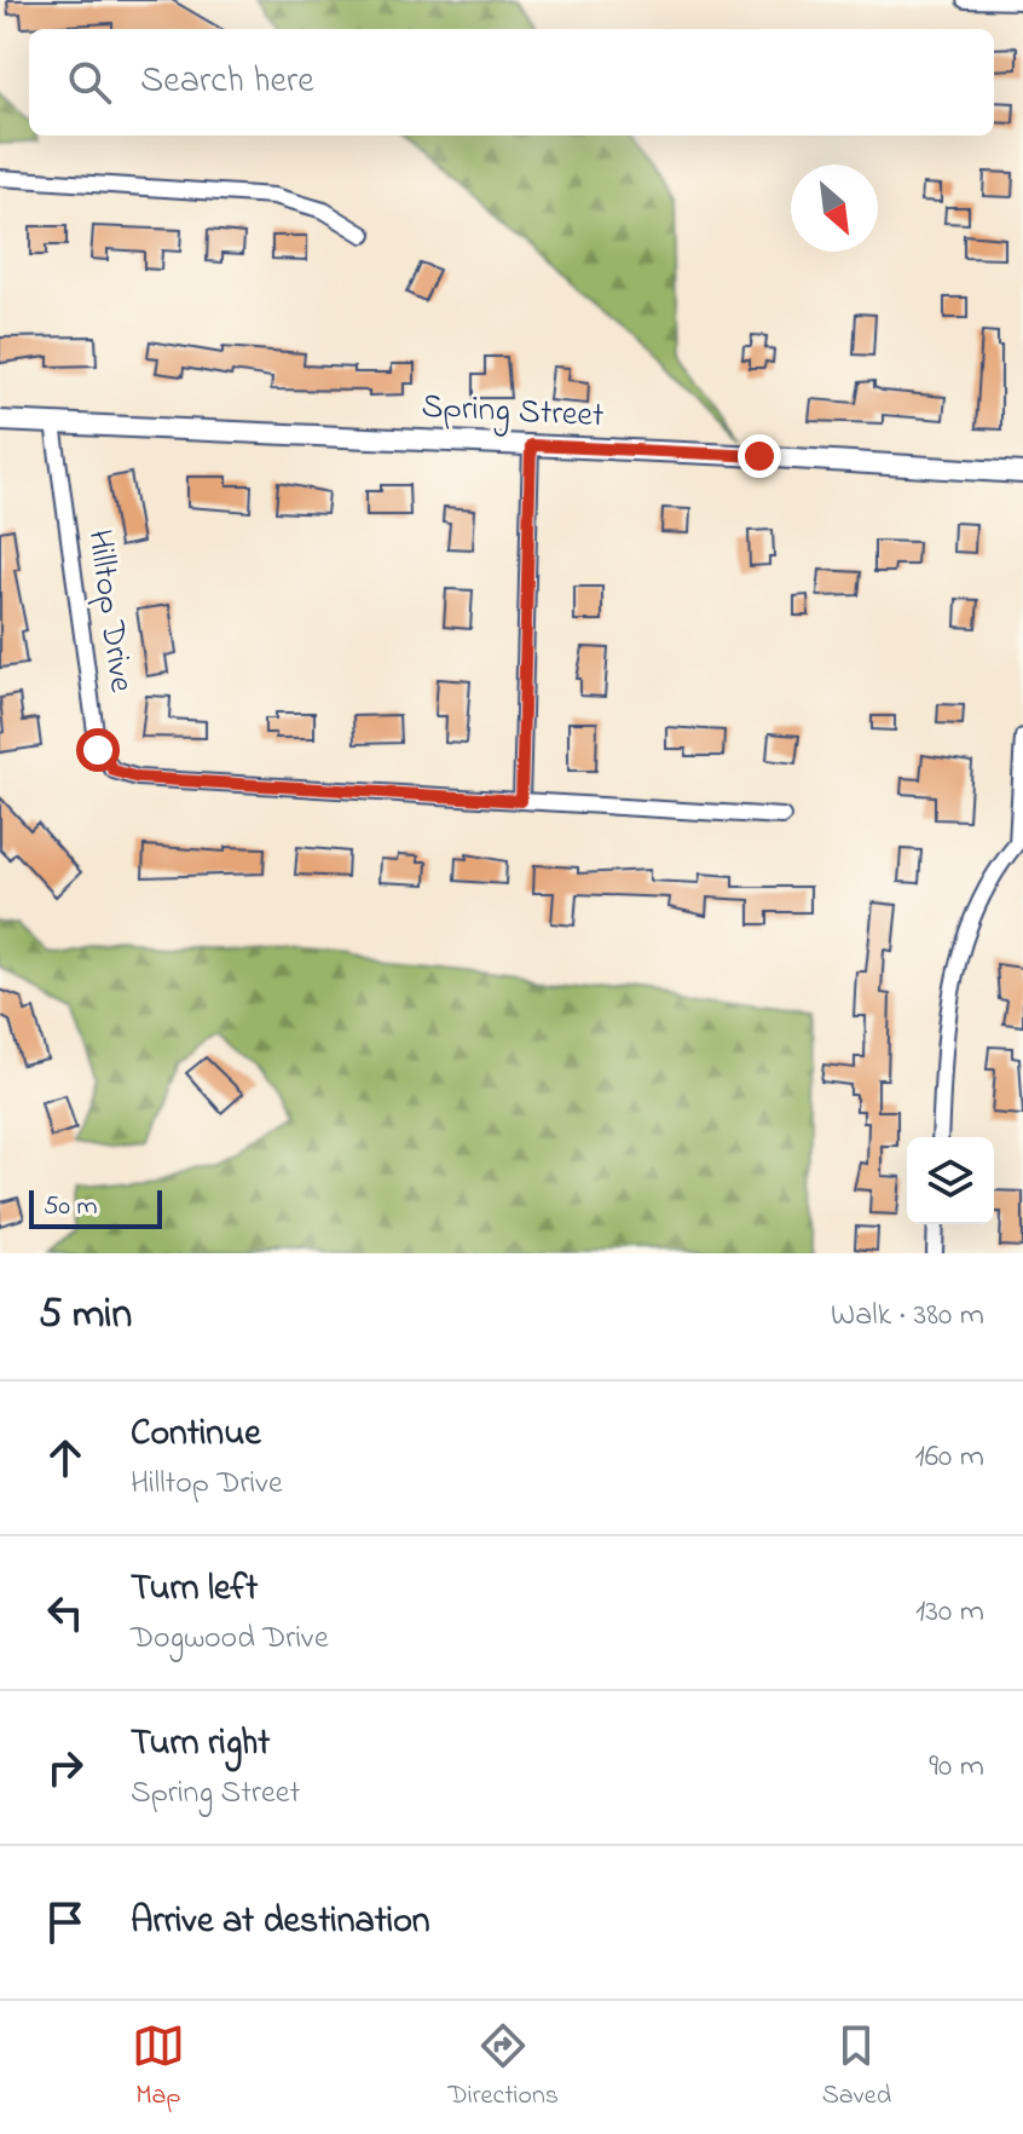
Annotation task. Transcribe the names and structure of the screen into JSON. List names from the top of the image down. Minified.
{"streets":{"street":["Spring Street","Hilltop Drive"]},"crossings":[["Spring Street","Hilltop Drive"]],"scale_bar":"50 m","north":"bottom right","page":{"search":"Search here","scale":"50 m","heading":["5 min","Walk · 380 m"],"list":[["Continue","Hilltop Drive","160 m"],["Turn left","Dogwood Drive","130 m"],["Turn right","Spring Street","90 m"],"Arrive at destination"],"nav":["Map","Directions","Saved"]}}
